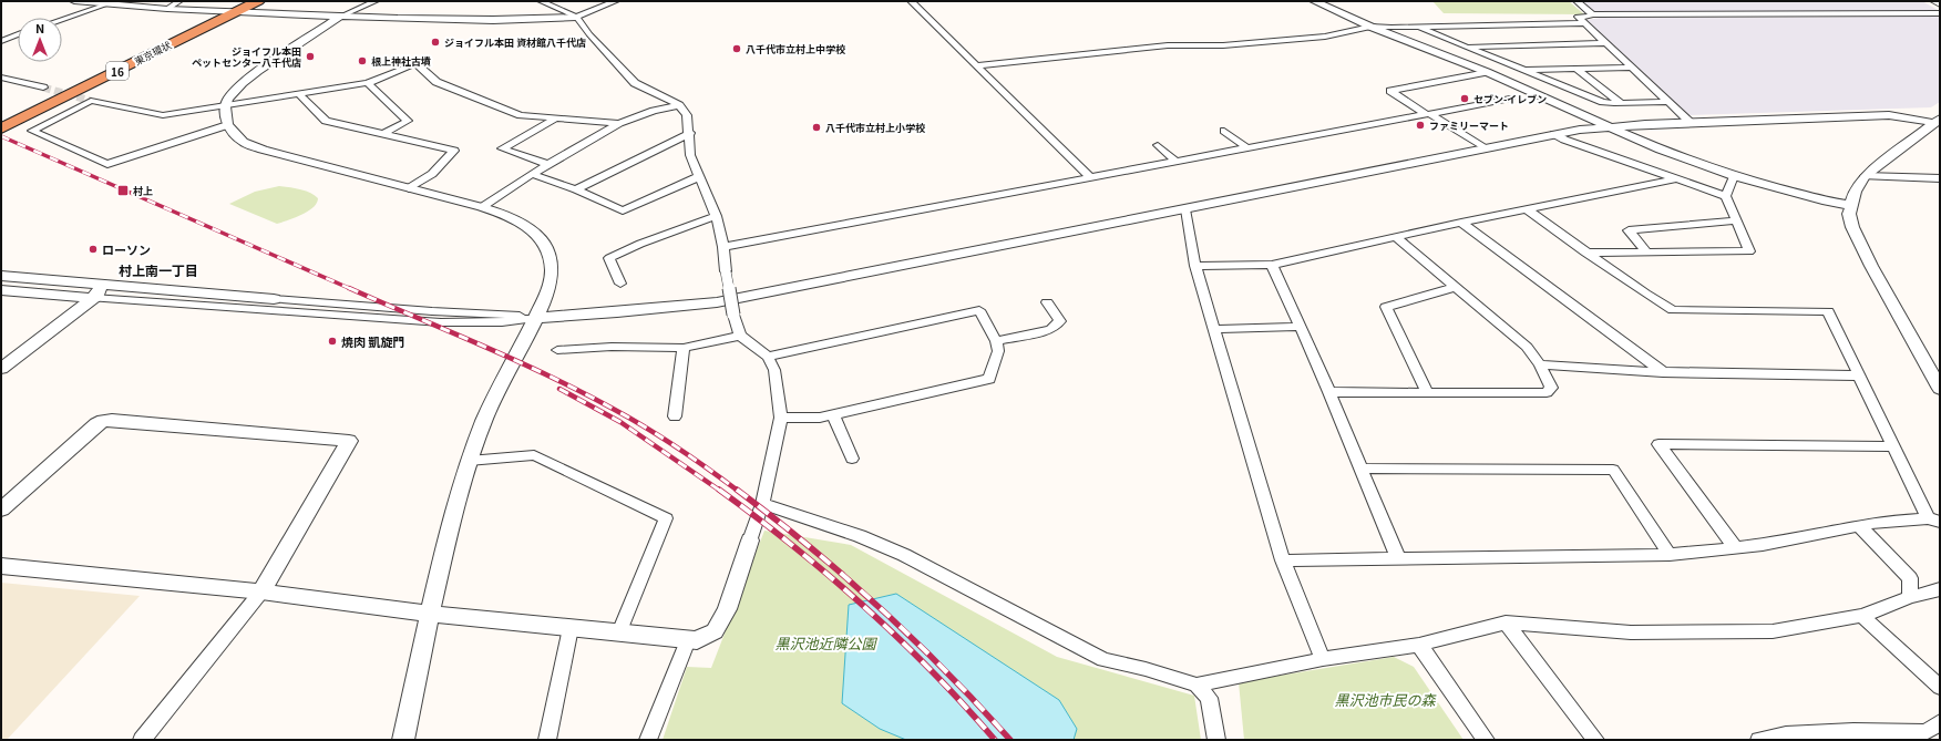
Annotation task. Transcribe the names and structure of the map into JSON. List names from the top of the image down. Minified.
{"streets":{"highway":["東京環状","16"]},"districts":["村上南一丁目"],"parks":["黒沢池近隣公園","黒沢池市民の森"],"places":{"other":["ジョイフル本田 資材館八千代店","八千代市立村上中学校","ジョイフル本田 ペットセンター八千代店","根上神社古墳","セブン-イレブン","ファミリーマート","八千代市立村上小学校","ローソン","焼肉 凱旋門"],"transit":["村上"]},"north":"top"}
